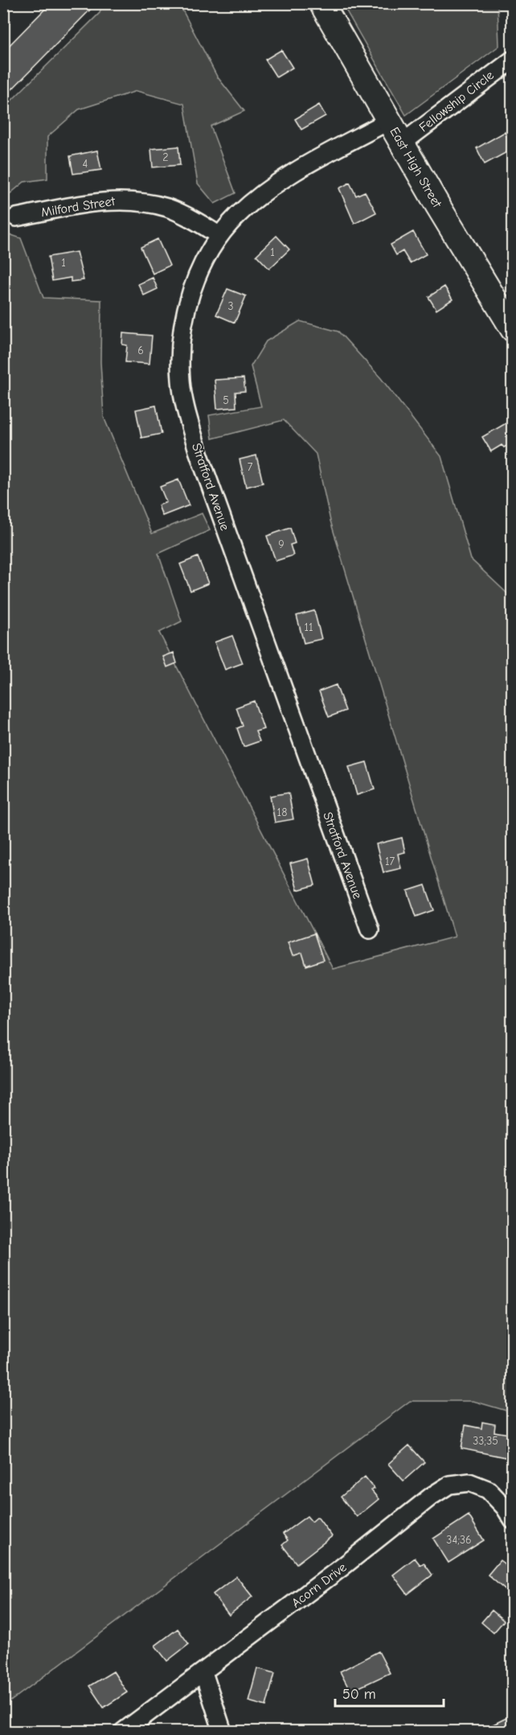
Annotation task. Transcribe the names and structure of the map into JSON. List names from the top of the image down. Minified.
{"streets":{"main road":["East High Street"],"street":["Fellowship Circle","Milford Street","Stratford Avenue","Acorn Drive"]},"crossings":[["Fellowship Circle","East High Street"],["East High Street","Stratford Avenue"],["Milford Street","Stratford Avenue"]],"house_numbers":["2","4","1","1","3","6","5","7","9","11","18","17","33;35","34;36"],"scale_bar":"50 m"}
